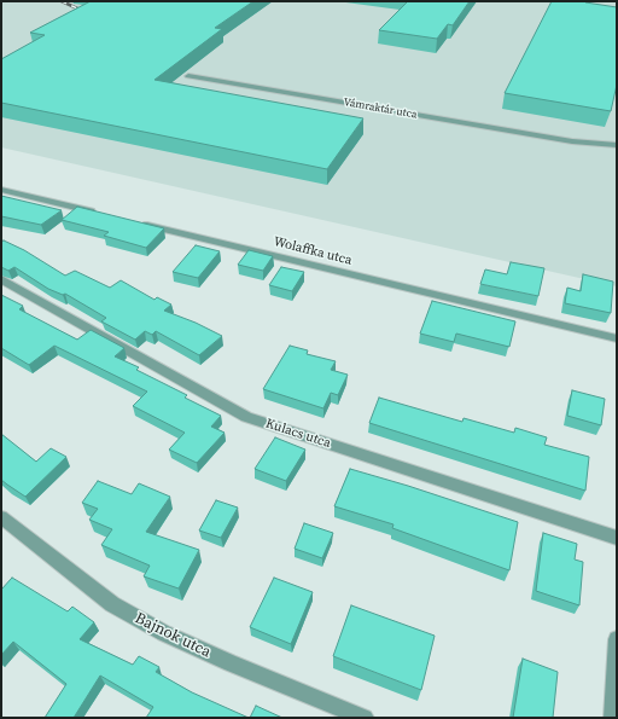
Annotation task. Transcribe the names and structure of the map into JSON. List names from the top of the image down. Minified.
{"streets":{"street":["Vámraktár utca","Wolaffka utca","Kulacs utca","Bajnok utca"]}}
